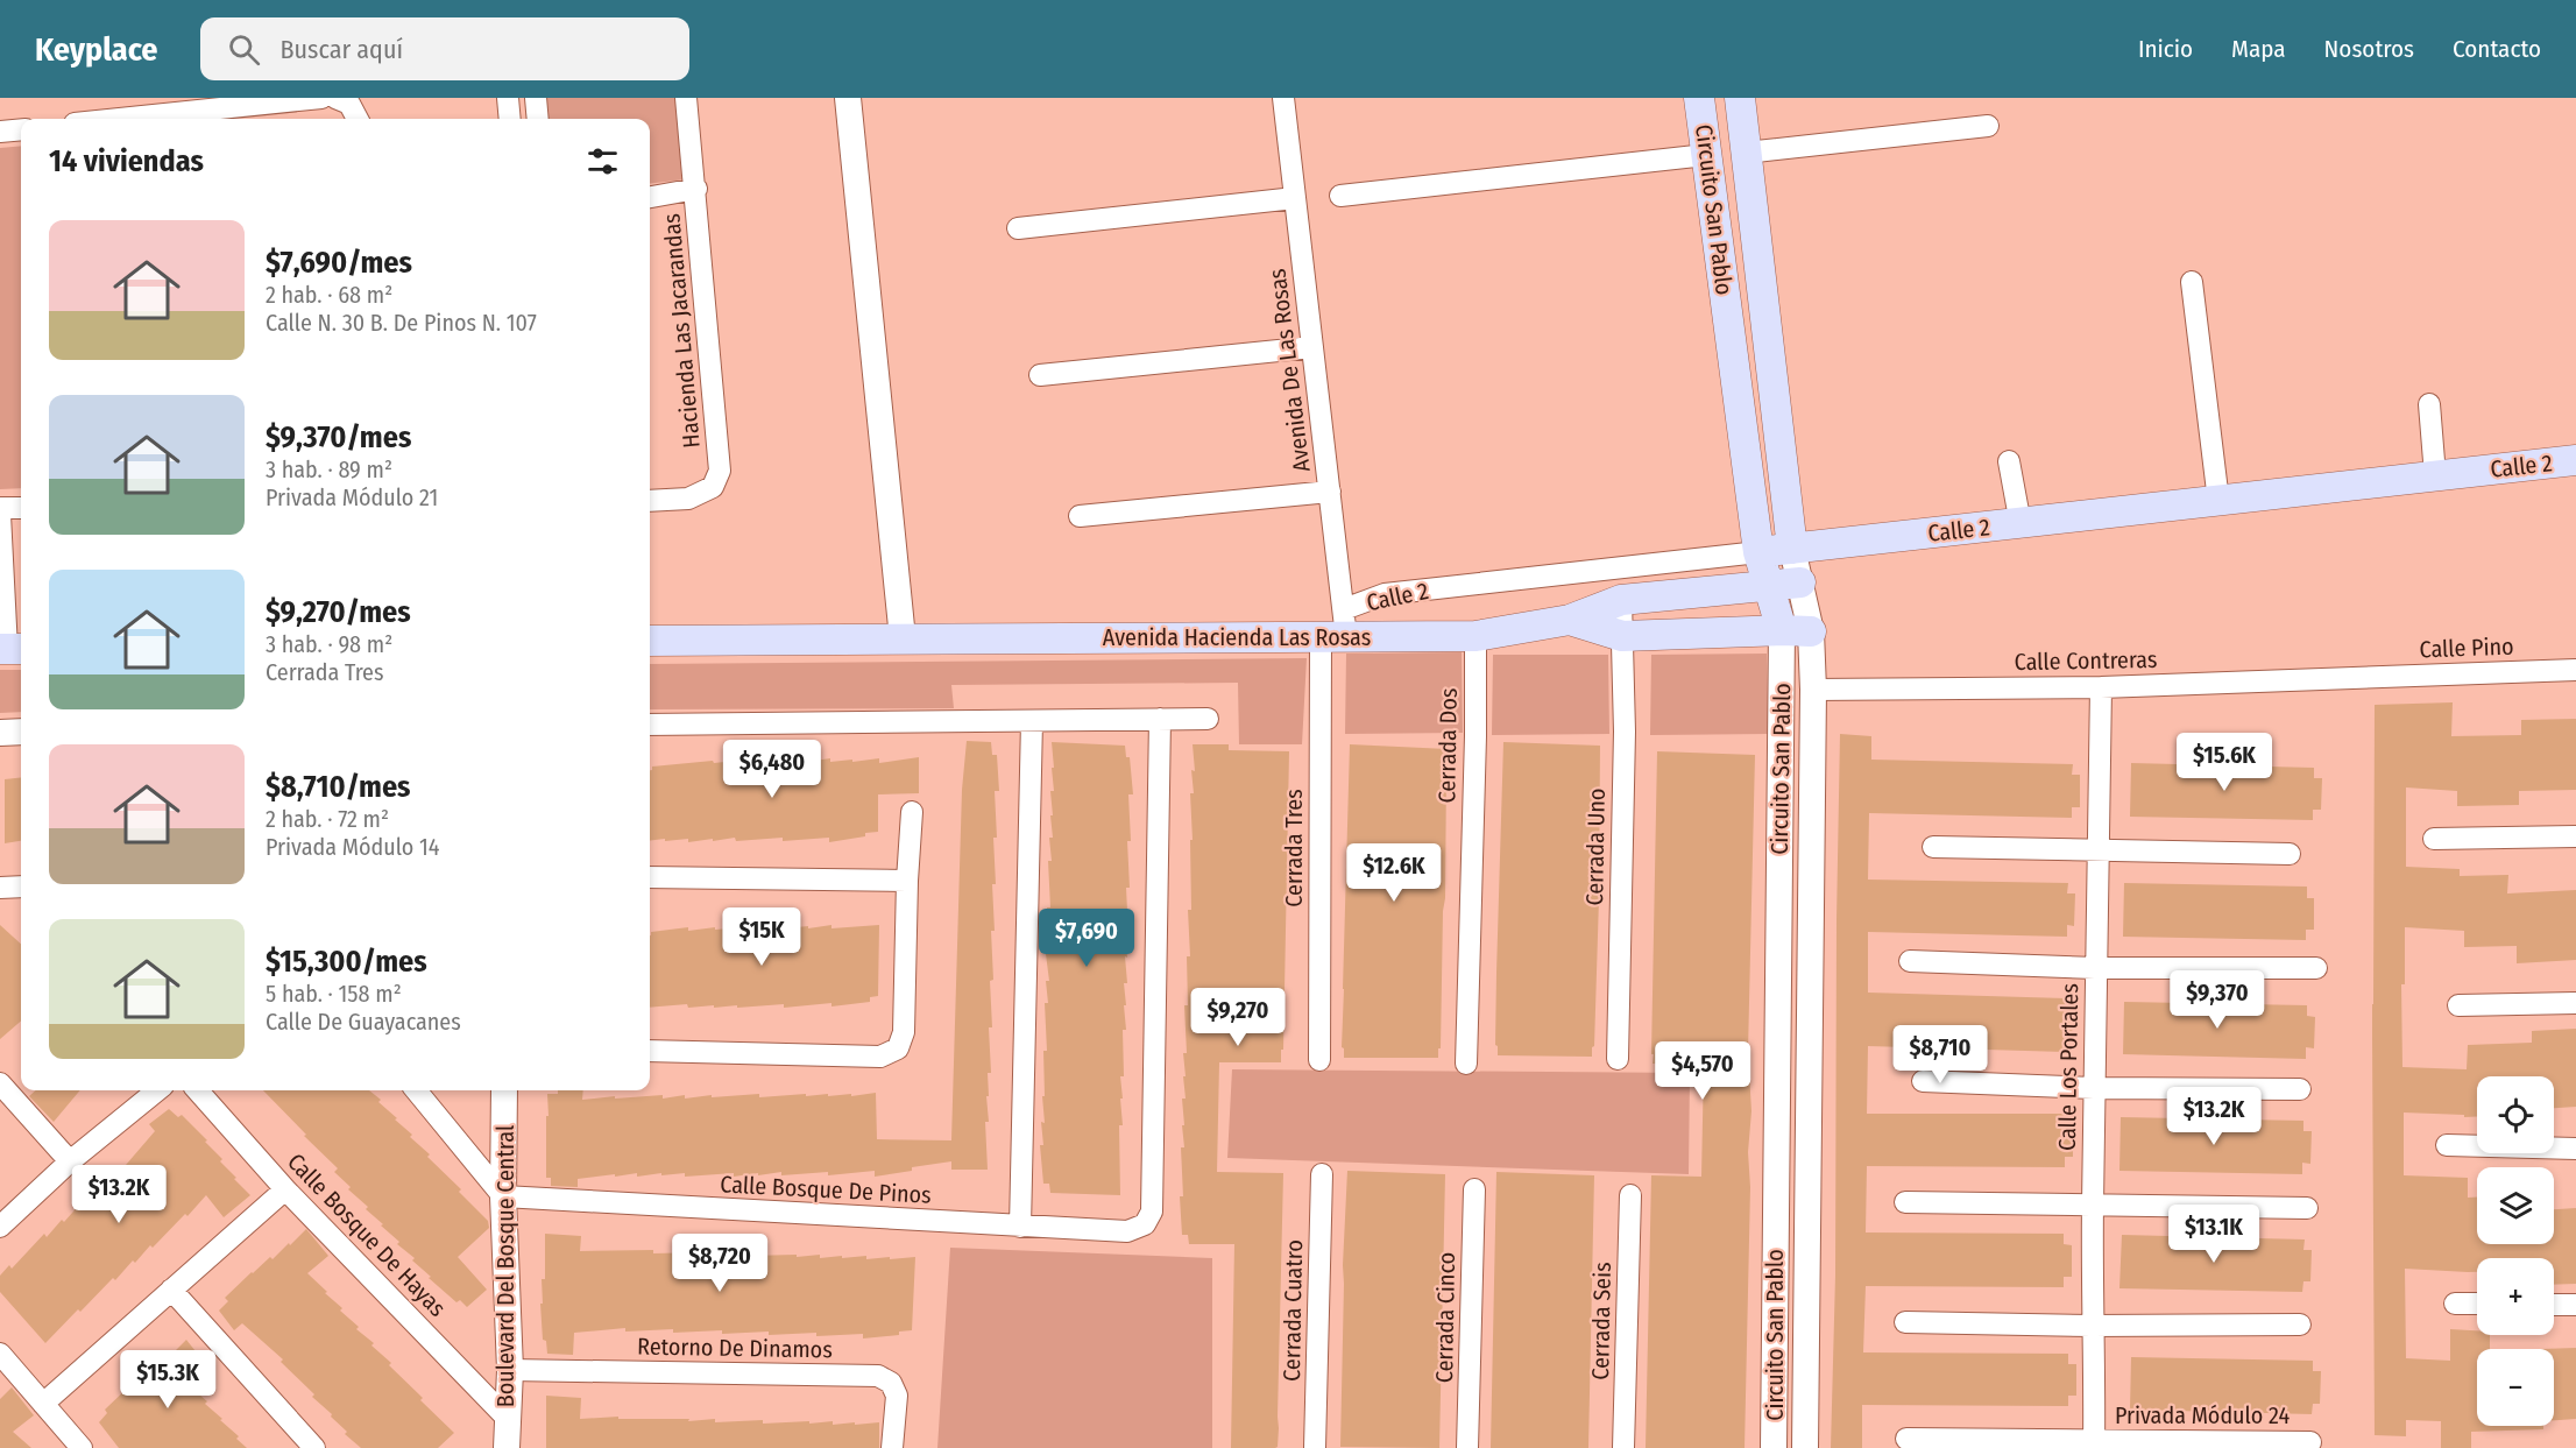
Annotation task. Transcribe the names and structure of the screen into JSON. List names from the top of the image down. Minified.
{"streets":{"main road":["Circuito San Pablo","Calle 2","Avenida Hacienda Las Rosas"],"street":["Hacienda Las Jacarandas","Avenida De Las Rosas","Calle Pino","Calle Contreras","Cerrada Dos","Cerrada Uno","Cerrada Tres","Calle Los Portales","Calle Bosque De Pinos","Calle Bosque De Hayas","Boulevard Del Bosque Central","Cerrada Cuatro","Cerrada Cinco","Cerrada Seis","Retorno De Dinamos","Privada Módulo 24"]},"crossings":[["Circuito San Pablo","Calle 2"],["Circuito San Pablo","Avenida Hacienda Las Rosas"],["Circuito San Pablo","Calle Contreras"],["Avenida De Las Rosas","Calle 2"],["Avenida De Las Rosas","Avenida Hacienda Las Rosas"],["Avenida De Las Rosas","Cerrada Tres"],["Calle 2","Avenida Hacienda Las Rosas"],["Calle 2","Cerrada Tres"],["Avenida Hacienda Las Rosas","Cerrada Dos"],["Avenida Hacienda Las Rosas","Cerrada Uno"],["Avenida Hacienda Las Rosas","Cerrada Tres"],["Calle Pino","Calle Contreras"],["Calle Contreras","Calle Los Portales"],["Calle Los Portales","Privada Módulo 24"],["Calle Bosque De Pinos","Boulevard Del Bosque Central"],["Calle Bosque De Hayas","Boulevard Del Bosque Central"],["Boulevard Del Bosque Central","Retorno De Dinamos"]],"page":{"header":"Keyplace","search":"Buscar aquí","nav":["Inicio","Mapa","Nosotros","Contacto"],"heading":"14 viviendas","list":[{"name":"$7,690/mes","note":"2 hab. · 68 m² · Calle N. 30 B. De Pinos N. 107"},{"name":"$9,370/mes","note":"3 hab. · 89 m² · Privada Módulo 21"},{"name":"$9,270/mes","note":"3 hab. · 98 m² · Cerrada Tres"},{"name":"$8,710/mes","note":"2 hab. · 72 m² · Privada Módulo 14"},{"name":"$15,300/mes","note":"5 hab. · 158 m² · Calle De Guayacanes"}],"price":["$15.6K","$6,480","$12.6K","$15K","$7,690","$9,370","$9,270","$8,710","$4,570","$13.2K","$13.2K","$13.1K","$8,720","$15.3K"],"map_buttons":["+","−"]}}
